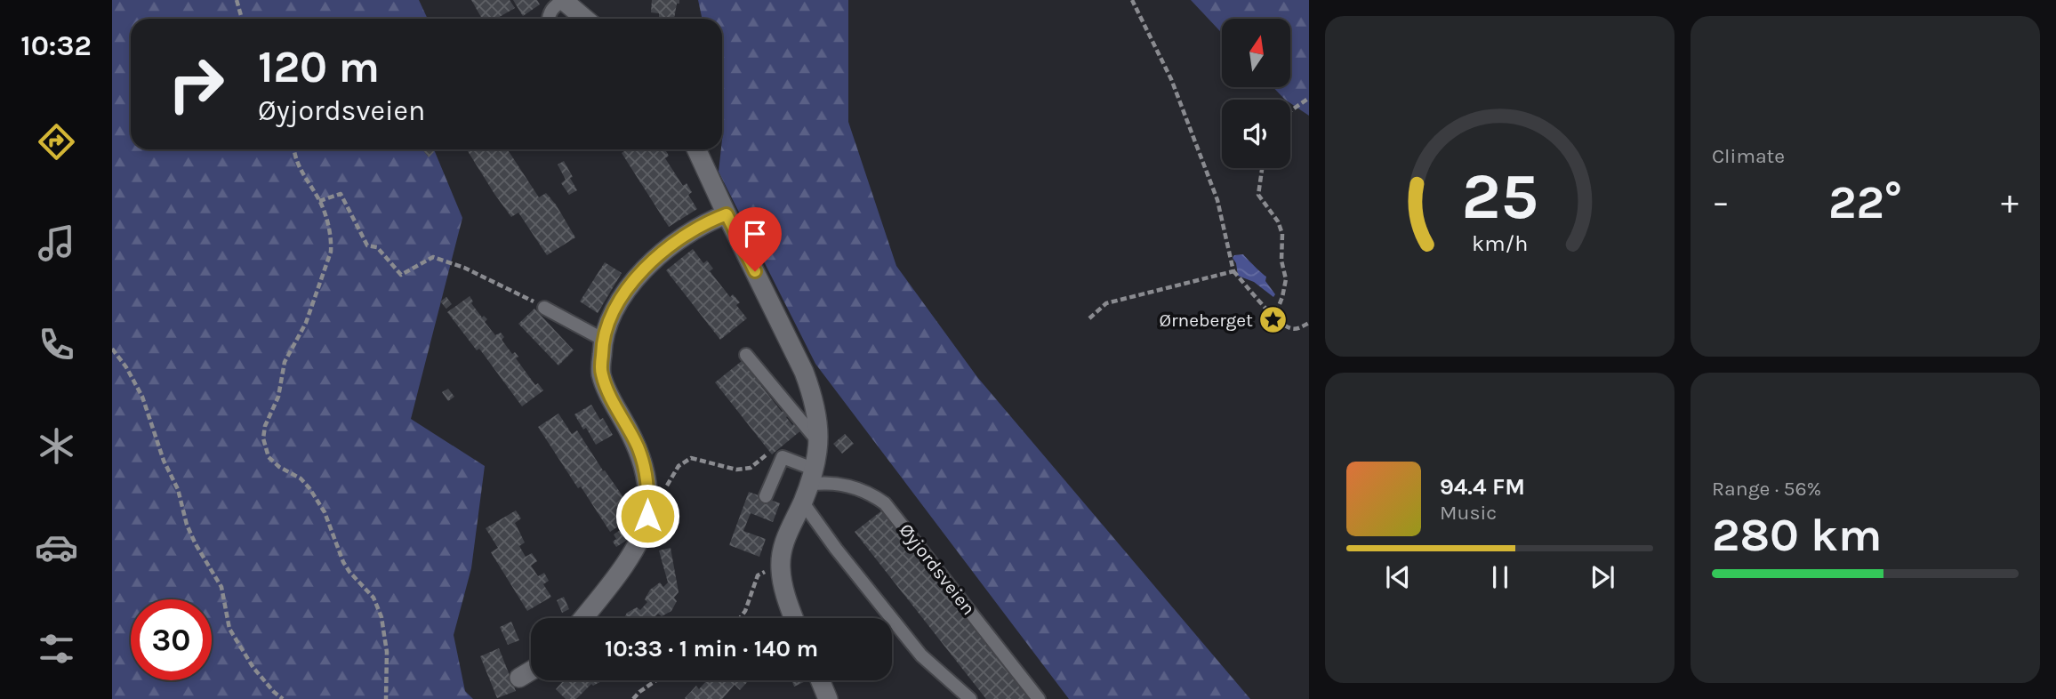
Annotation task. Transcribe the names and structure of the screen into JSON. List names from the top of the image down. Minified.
{"streets":{"lane":["Øyjordsveien"]},"places":{"place":["Ørneberget"]},"north":"top","page":{"tabs":"10:32","tile":["Climate",["Range · 56%","280 km"]],"turn":["120 m","Øyjordsveien"],"heat":["−","22°","+"],"song":["94.4 FM","Music"],"limit":"30","trip":"10:33 · 1 min · 140 m","gauge":["25","km/h"]}}
